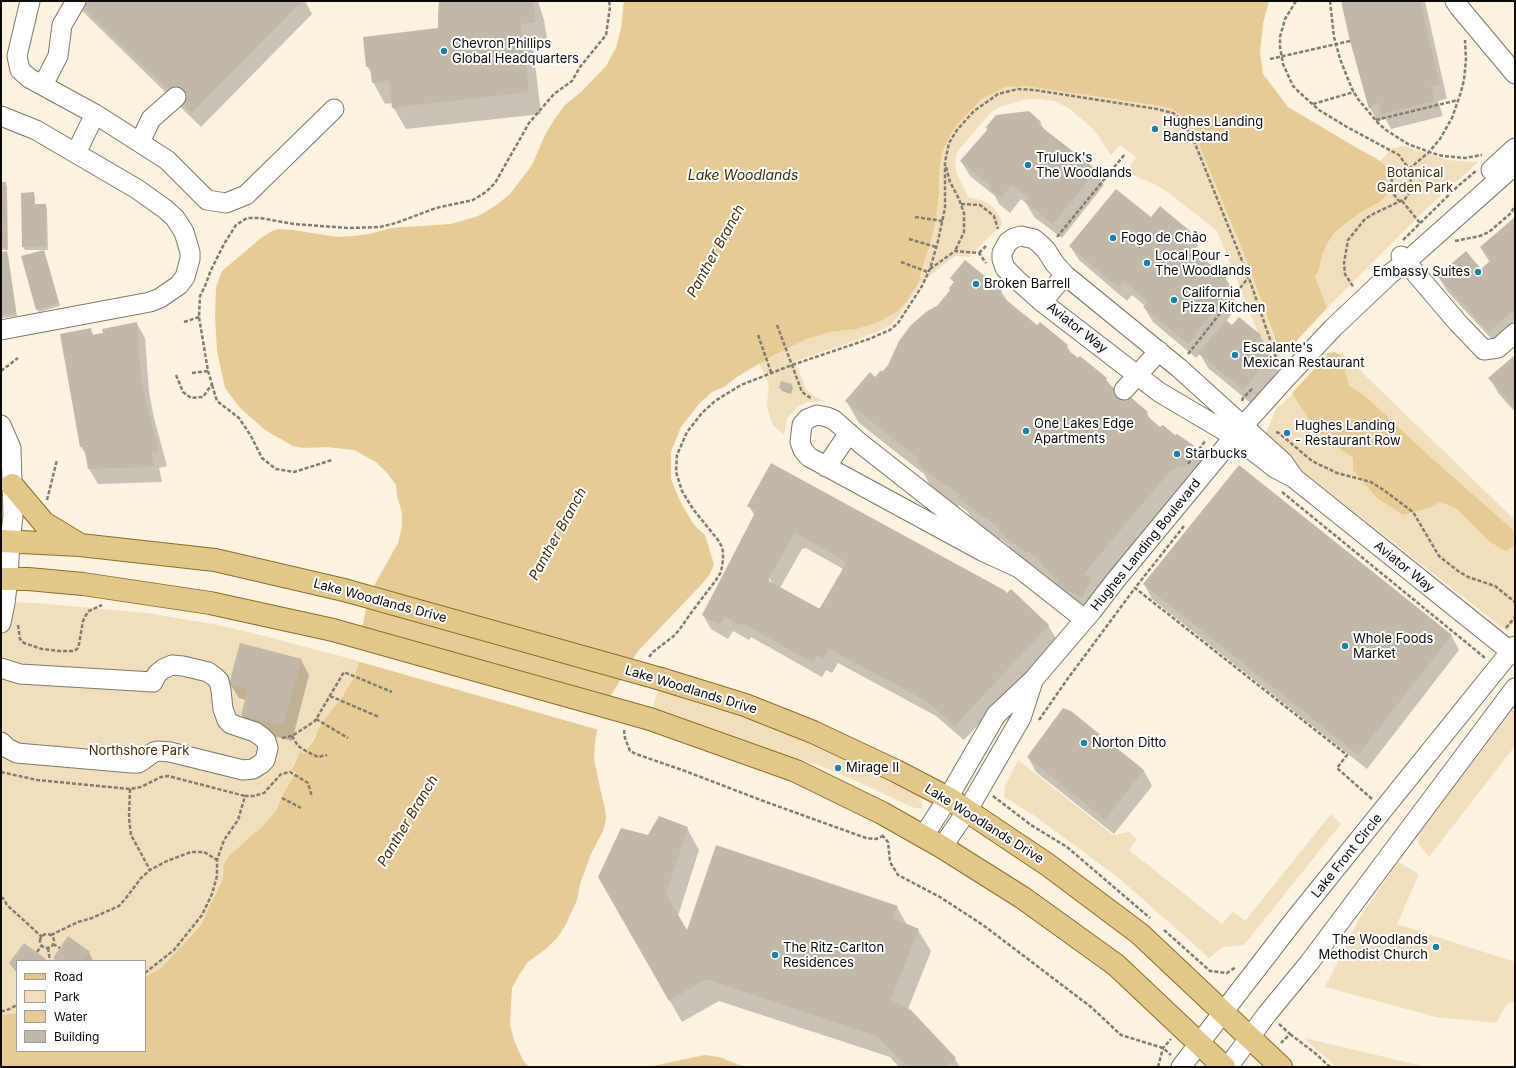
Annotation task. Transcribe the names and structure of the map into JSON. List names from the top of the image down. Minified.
{"streets":{"main road":["Lake Woodlands Drive"],"street":["Aviator Way","Hughes Landing Boulevard","Lake Front Circle"]},"crossings":[["Aviator Way","Hughes Landing Boulevard"],["Aviator Way","Lake Front Circle"],["Hughes Landing Boulevard","Lake Woodlands Drive"],["Lake Woodlands Drive","Lake Front Circle"]],"water":["Lake Woodlands","Panther Branch"],"parks":["Botanical Garden Park","Northshore Park"],"places":["Chevron Phillips Global Headquarters","Hughes Landing Bandstand","Truluck's The Woodlands","Fogo de Chão","Local Pour - The Woodlands","Embassy Suites","Broken Barrell","California Pizza Kitchen","Escalante's Mexican Restaurant","One Lakes Edge Apartments","Hughes Landing - Restaurant Row","Starbucks","Whole Foods Market","Norton Ditto","Mirage II","The Woodlands Methodist Church","The Ritz-Carlton Residences"],"legend":["Road","Park","Water","Building"]}
